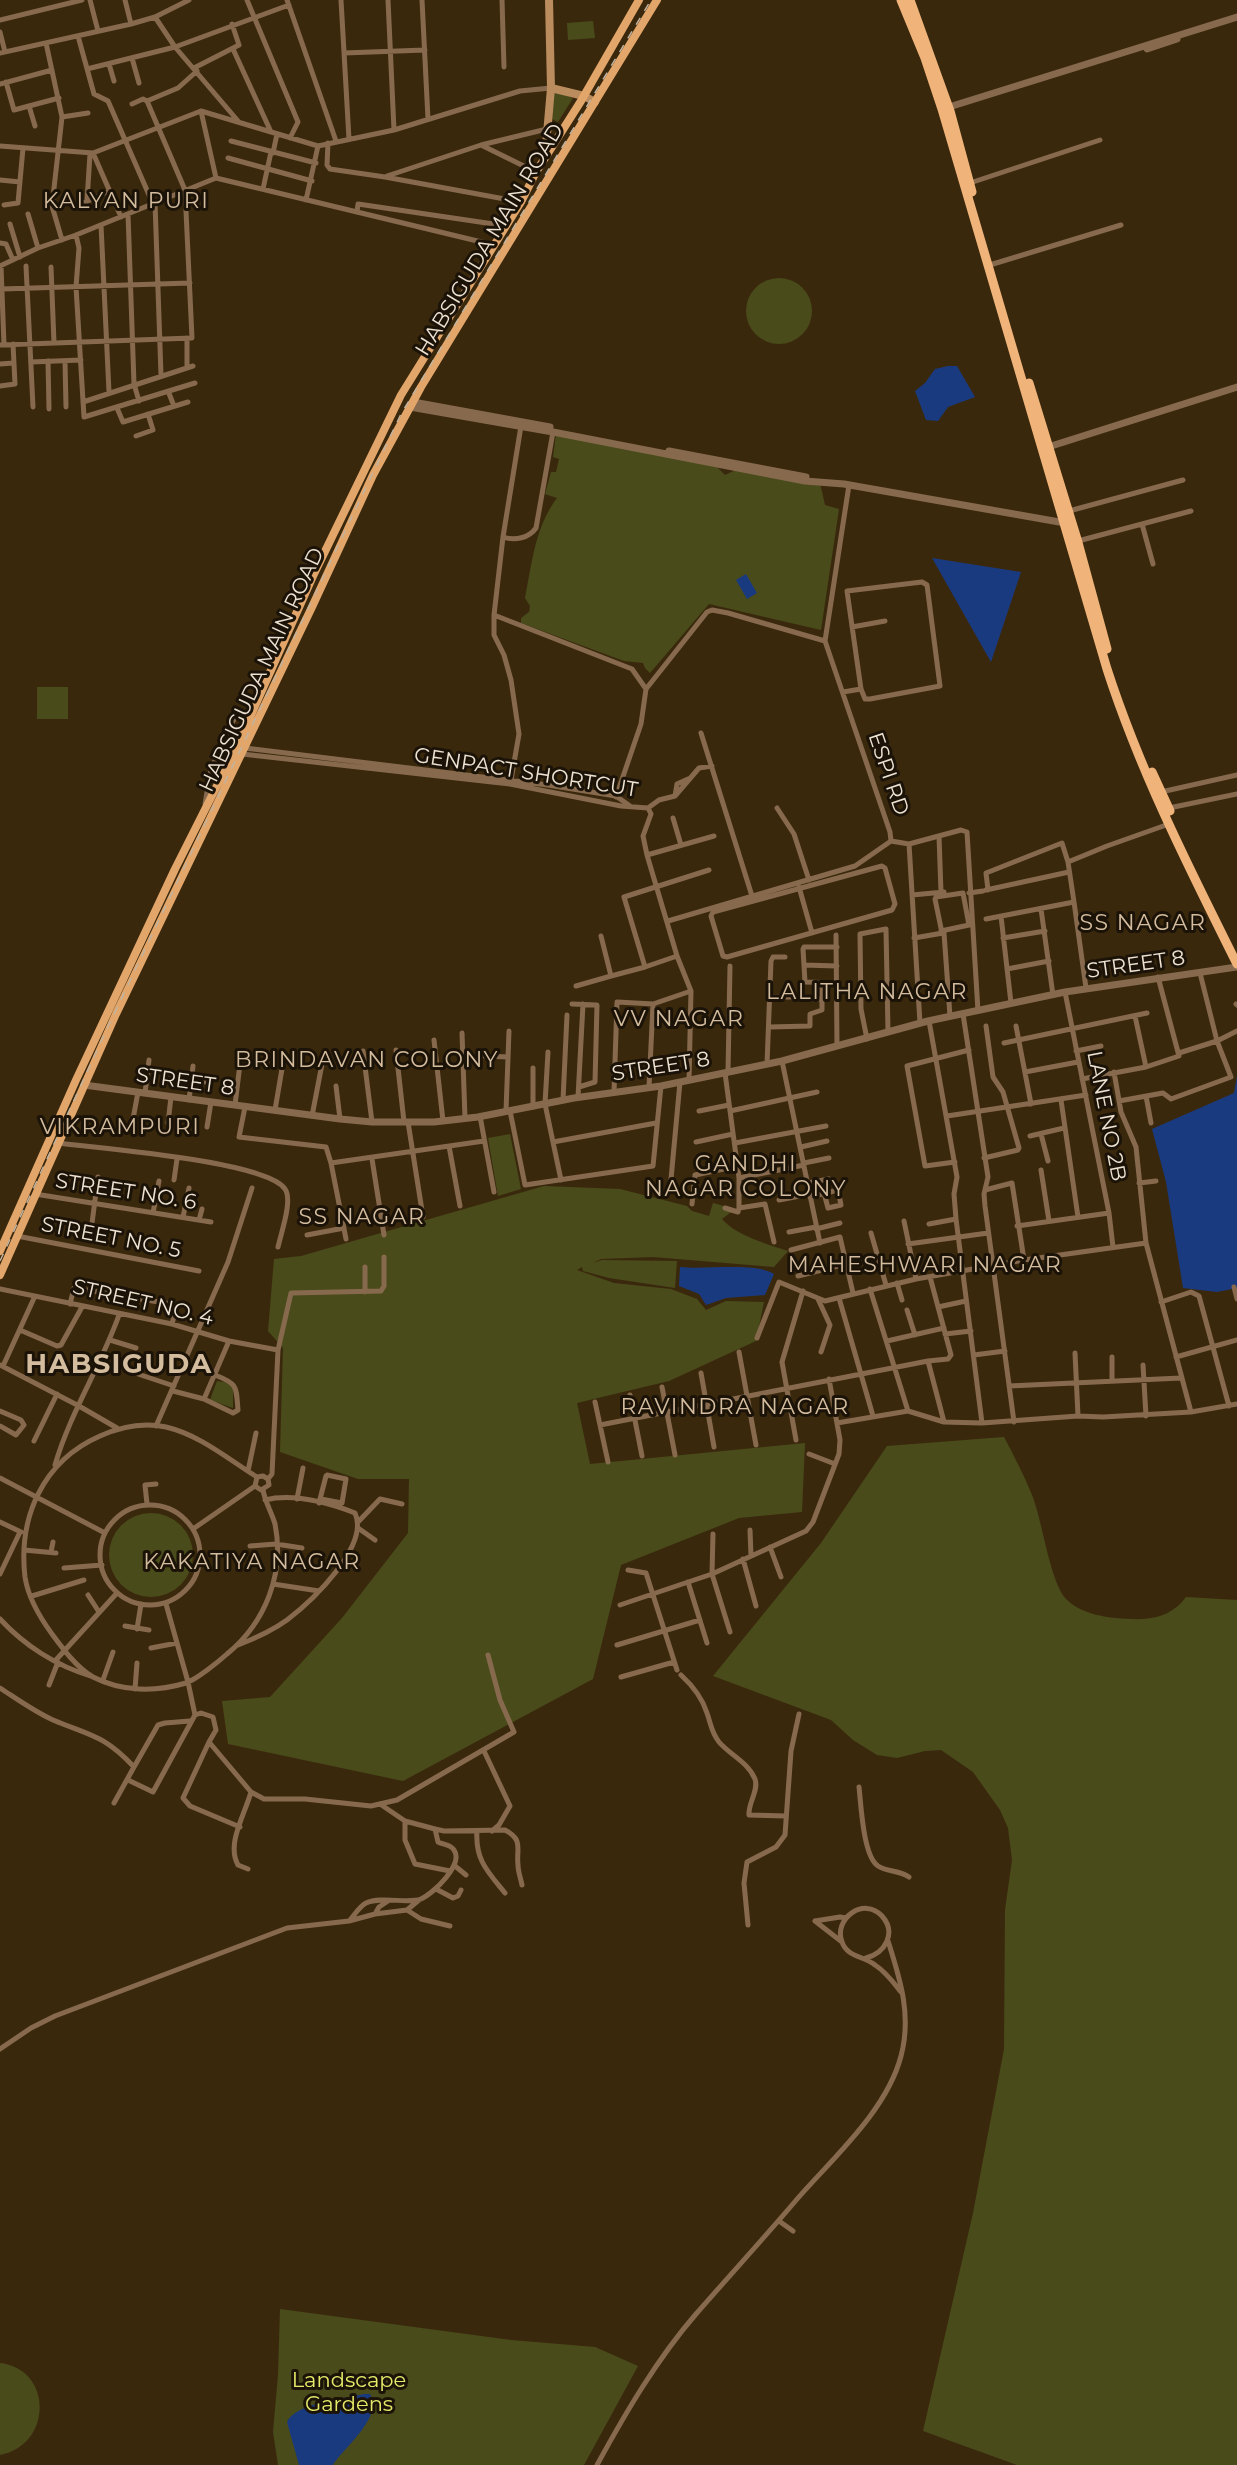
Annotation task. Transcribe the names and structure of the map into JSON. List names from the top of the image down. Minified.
{"streets":{"main road":["HABSIGUDA MAIN ROAD"],"street":["GENPACT SHORTCUT","ESPI RD","STREET 8","LANE NO 2B","STREET NO. 6","STREET NO. 5","STREET NO. 4"]},"crossings":[["HABSIGUDA MAIN ROAD","STREET 8"],["HABSIGUDA MAIN ROAD","STREET NO. 6"],["HABSIGUDA MAIN ROAD","STREET NO. 5"],["GENPACT SHORTCUT","ESPI RD"],["STREET 8","LANE NO 2B"]],"districts":["KALYAN PURI","SS NAGAR","LALITHA NAGAR","VV NAGAR","BRINDAVAN COLONY","VIKRAMPURI","GANDHI NAGAR COLONY","SS NAGAR","MAHESHWARI NAGAR","HABSIGUDA","RAVINDRA NAGAR","KAKATIYA NAGAR"],"parks":["Landscape Gardens"]}
